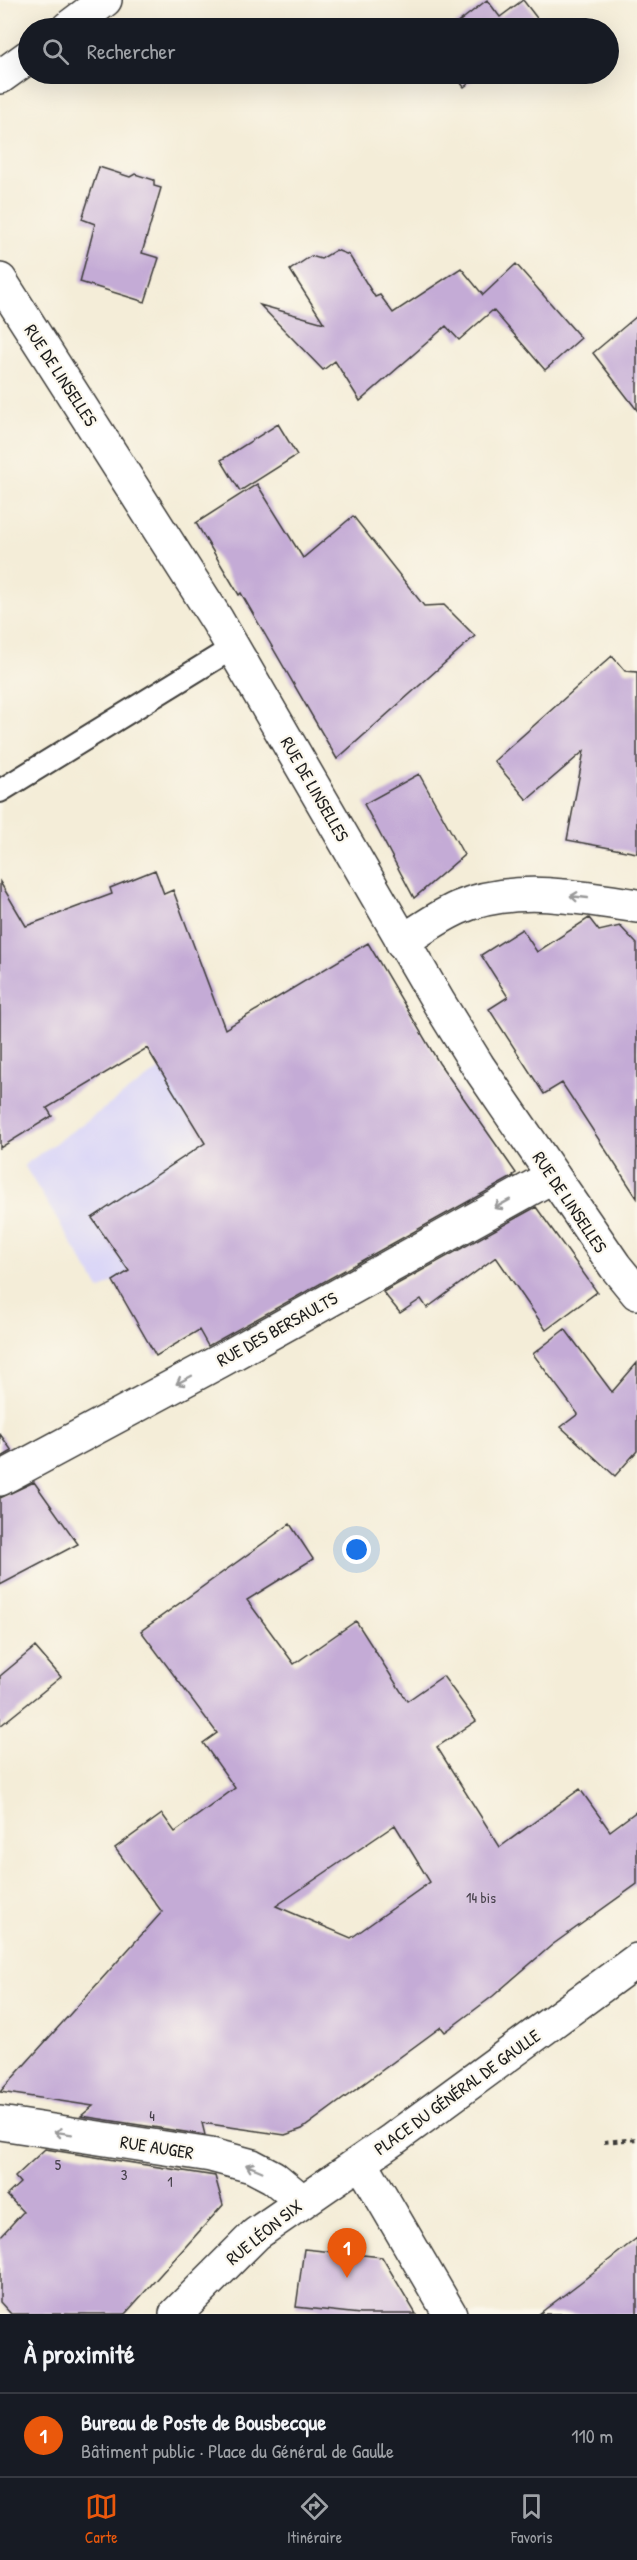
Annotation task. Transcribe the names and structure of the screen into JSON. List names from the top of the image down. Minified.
{"streets":{"street":["RUE DE LINSELLES","RUE DES BERSAULTS","PLACE DU GÉNÉRAL DE GAULLE","RUE AUGER","RUE LÉON SIX"]},"crossings":[["RUE DE LINSELLES","RUE DES BERSAULTS"],["PLACE DU GÉNÉRAL DE GAULLE","RUE LÉON SIX"],["RUE AUGER","RUE LÉON SIX"]],"one_way":["RUE DES BERSAULTS","RUE AUGER"],"house_numbers":["14 bis","4","5","3","1"],"page":{"search":"Rechercher","pins":"1","heading":"À proximité","list":[{"mark":"1","name":"Bureau de Poste de Bousbecque","note":"Bâtiment public · Place du Général de Gaulle","value":"110 m"}],"nav":["Carte","Itinéraire","Favoris"]}}
